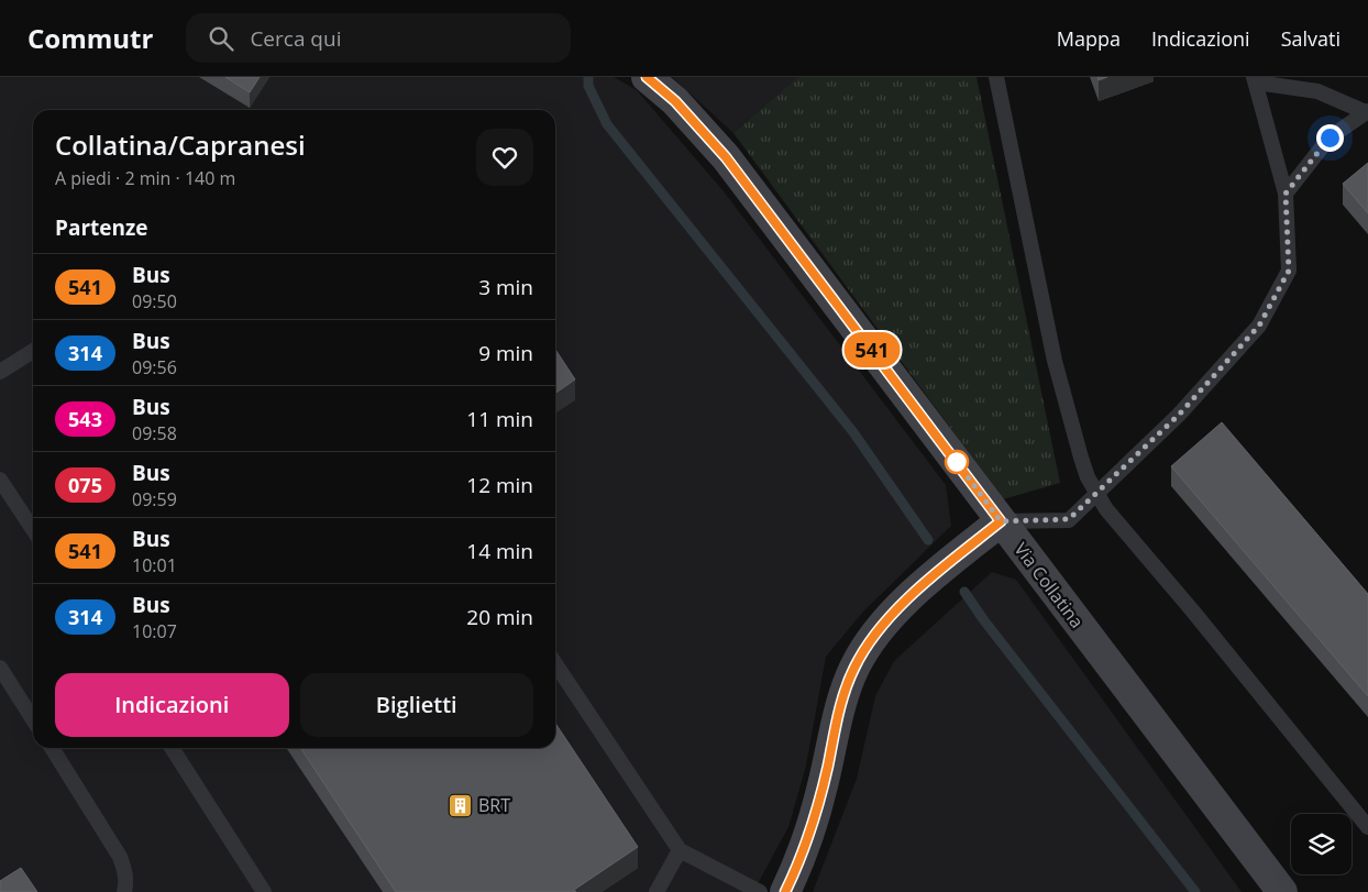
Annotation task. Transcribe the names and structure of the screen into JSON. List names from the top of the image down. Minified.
{"streets":{"street":["Via Collatina"]},"places":{"building":["BRT"]},"lines":["bus line 541"],"page":{"header":"Commutr","search":"Cerca qui","nav":["Mappa","Indicazioni","Salvati"],"on_map":"541","heading":[["Collatina/Capranesi","A piedi · 2 min · 140 m"],"Partenze"],"list":[{"mark":"541","name":"Bus","note":"09:50","value":"3 min"},{"mark":"314","name":"Bus","note":"09:56","value":"9 min"},{"mark":"543","name":"Bus","note":"09:58","value":"11 min"},{"mark":"075","name":"Bus","note":"09:59","value":"12 min"},{"mark":"541","name":"Bus","note":"10:01","value":"14 min"},{"mark":"314","name":"Bus","note":"10:07","value":"20 min"}],"buttons":["Indicazioni","Biglietti"]}}
